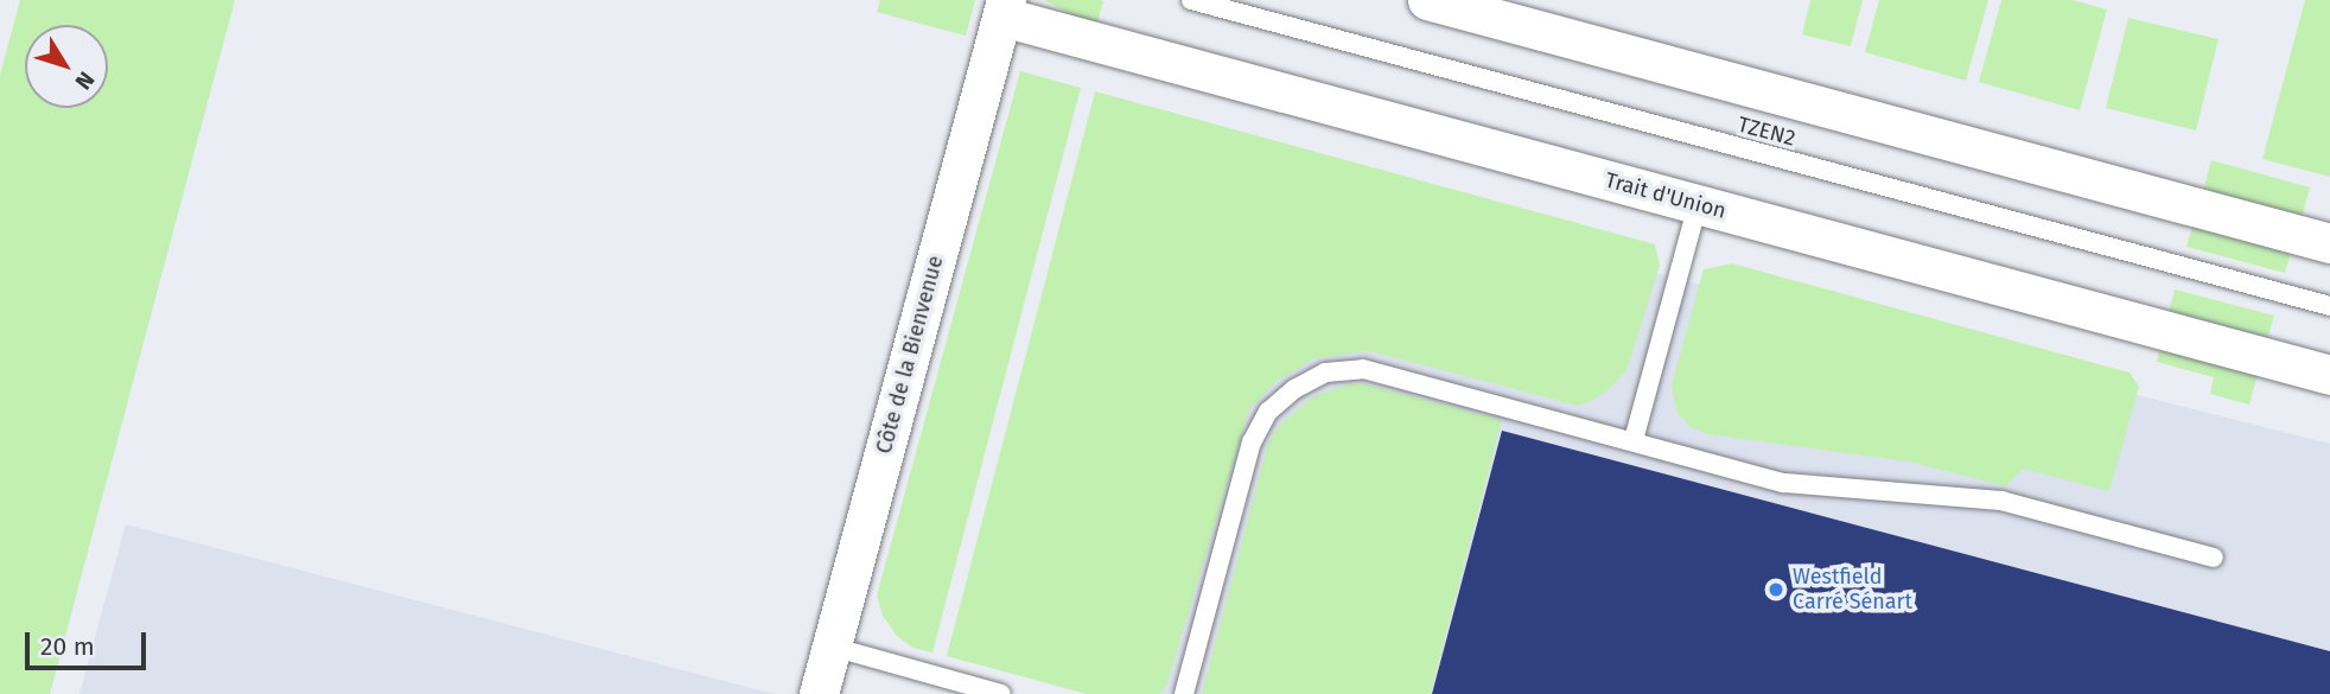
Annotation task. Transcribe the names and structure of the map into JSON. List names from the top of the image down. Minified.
{"streets":{"street":["Trait d'Union","Côte de la Bienvenue"],"lane":["TZEN2"]},"crossings":[["Trait d'Union","Côte de la Bienvenue"]],"places":["Westfield Carré Sénart"],"scale_bar":"20 m","north":"bottom right"}
